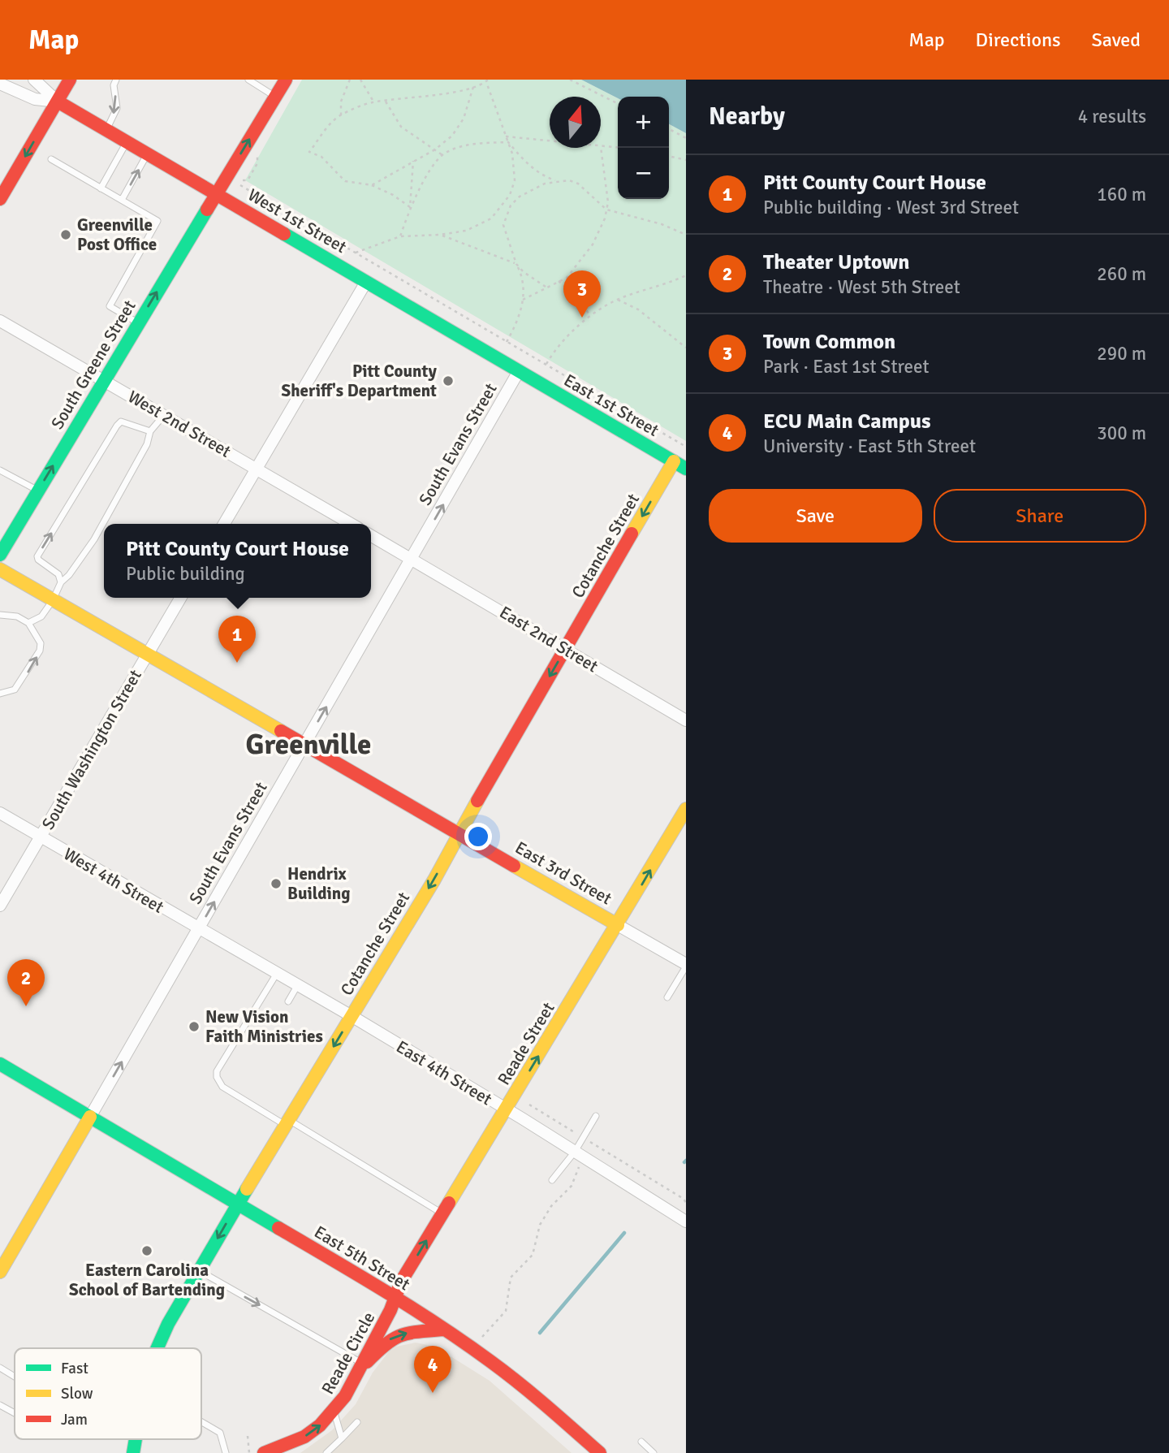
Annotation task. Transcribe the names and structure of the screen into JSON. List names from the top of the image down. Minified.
{"streets":{"street":["West 1st Street","South Greene Street","East 1st Street","West 2nd Street","South Evans Street","Cotanche Street","East 2nd Street","South Washington Street","East 3rd Street","West 4th Street","Reade Street","East 4th Street","East 5th Street","Reade Circle"]},"crossings":[["West 1st Street","South Greene Street"],["West 1st Street","East 1st Street"],["West 1st Street","South Evans Street"],["South Greene Street","West 2nd Street"],["East 1st Street","South Evans Street"],["East 1st Street","Cotanche Street"],["South Evans Street","East 2nd Street"],["South Evans Street","East 3rd Street"],["South Evans Street","West 4th Street"],["South Evans Street","East 4th Street"],["South Evans Street","East 5th Street"],["Cotanche Street","East 2nd Street"],["Cotanche Street","East 3rd Street"],["Cotanche Street","East 4th Street"],["Cotanche Street","East 5th Street"],["South Washington Street","East 3rd Street"],["South Washington Street","West 4th Street"],["East 3rd Street","Reade Street"],["West 4th Street","East 4th Street"],["Reade Street","East 4th Street"],["Reade Street","East 5th Street"],["Reade Street","Reade Circle"],["East 5th Street","Reade Circle"]],"one_way":["South Greene Street","South Evans Street","Cotanche Street","Reade Street"],"districts":["Greenville"],"places":["Greenville Post Office","Pitt County Sheriff's Department","Hendrix Building","New Vision Faith Ministries","Eastern Carolina School of Bartending"],"legend":["Fast","Slow","Jam"],"north":"top","page":{"header":"Map","nav":["Map","Directions","Saved"],"heading":["Nearby","4 results"],"map_buttons":["+","−"],"list":[{"mark":"1","name":"Pitt County Court House","note":"Public building · West 3rd Street","value":"160 m"},{"mark":"2","name":"Theater Uptown","note":"Theatre · West 5th Street","value":"260 m"},{"mark":"3","name":"Town Common","note":"Park · East 1st Street","value":"290 m"},{"mark":"4","name":"ECU Main Campus","note":"University · East 5th Street","value":"300 m"}],"pins":["3","1","2","4"],"buttons":["Save","Share"],"popup":["Pitt County Court House","Public building"]}}
